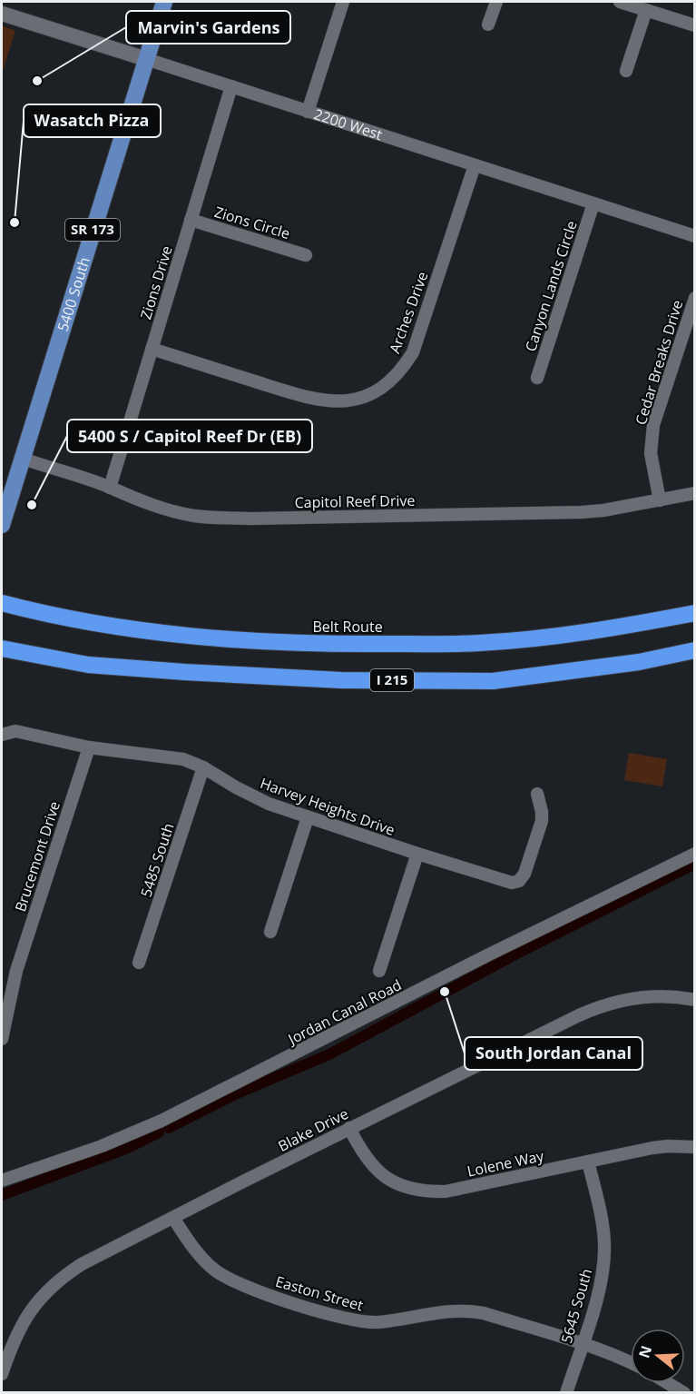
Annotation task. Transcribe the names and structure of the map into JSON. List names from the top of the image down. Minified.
{"streets":{"highway":["Belt Route","I 215"],"main road":["SR 173","5400 South"],"street":["2200 West","Zions Circle","Zions Drive","Canyon Lands Circle","Arches Drive","Cedar Breaks Drive","Capitol Reef Drive","Harvey Heights Drive","Brucemont Drive","5485 South","Jordan Canal Road","Blake Drive","Lolene Way","Easton Street","5645 South"]},"crossings":[["2200 West","Zions Drive"],["2200 West","Canyon Lands Circle"],["2200 West","5400 South"],["2200 West","Arches Drive"],["Zions Circle","Zions Drive"],["Zions Drive","Arches Drive"],["Zions Drive","Capitol Reef Drive"],["5400 South","Capitol Reef Drive"],["Cedar Breaks Drive","Capitol Reef Drive"],["Harvey Heights Drive","Brucemont Drive"],["Harvey Heights Drive","5485 South"],["Blake Drive","Lolene Way"],["Blake Drive","Easton Street"],["Lolene Way","5645 South"],["Easton Street","5645 South"]],"places":["Marvin's Gardens","Wasatch Pizza","5400 S / Capitol Reef Dr (EB)","South Jordan Canal"],"north":"left"}
